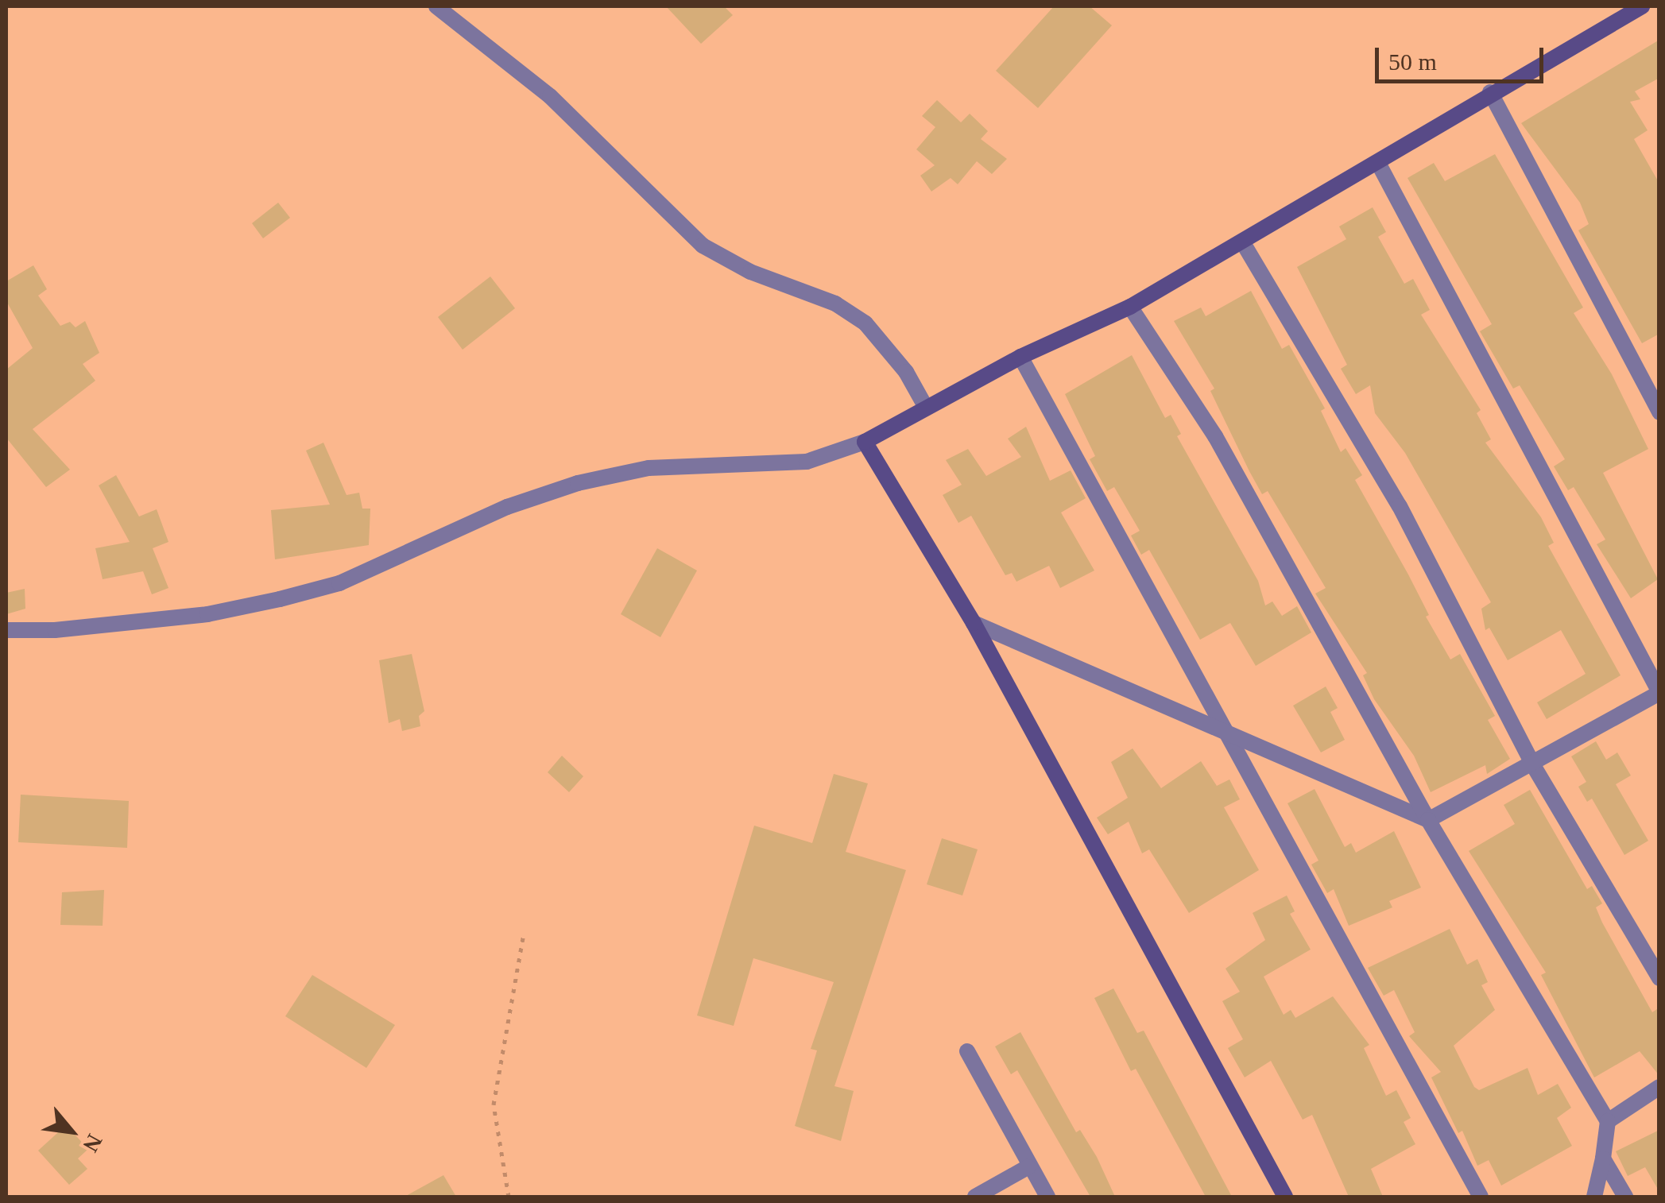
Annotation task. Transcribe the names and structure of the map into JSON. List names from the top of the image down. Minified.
{"scale_bar":"50 m","north":"bottom right"}
